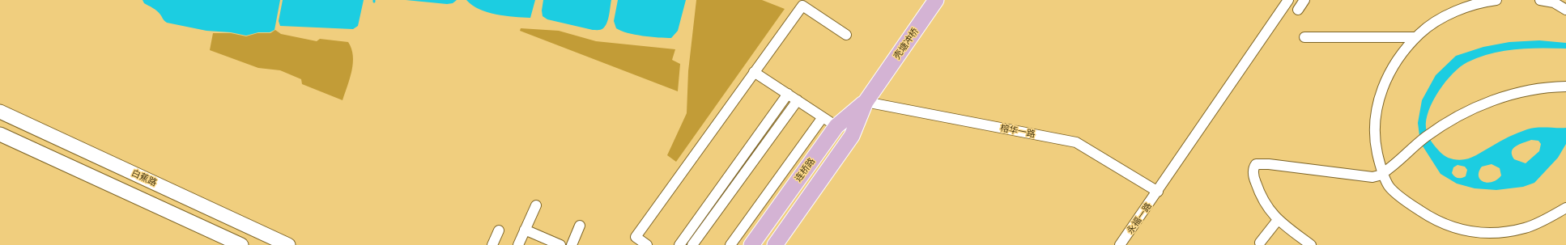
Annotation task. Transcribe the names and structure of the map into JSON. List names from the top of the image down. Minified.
{"streets":{"main road":["壳塘冲桥","连桥路","白蕉路"],"street":["榕华一路","永福一路"]},"crossings":[["壳塘冲桥","连桥路"],["榕华一路","连桥路"],["榕华一路","永福一路"]]}
